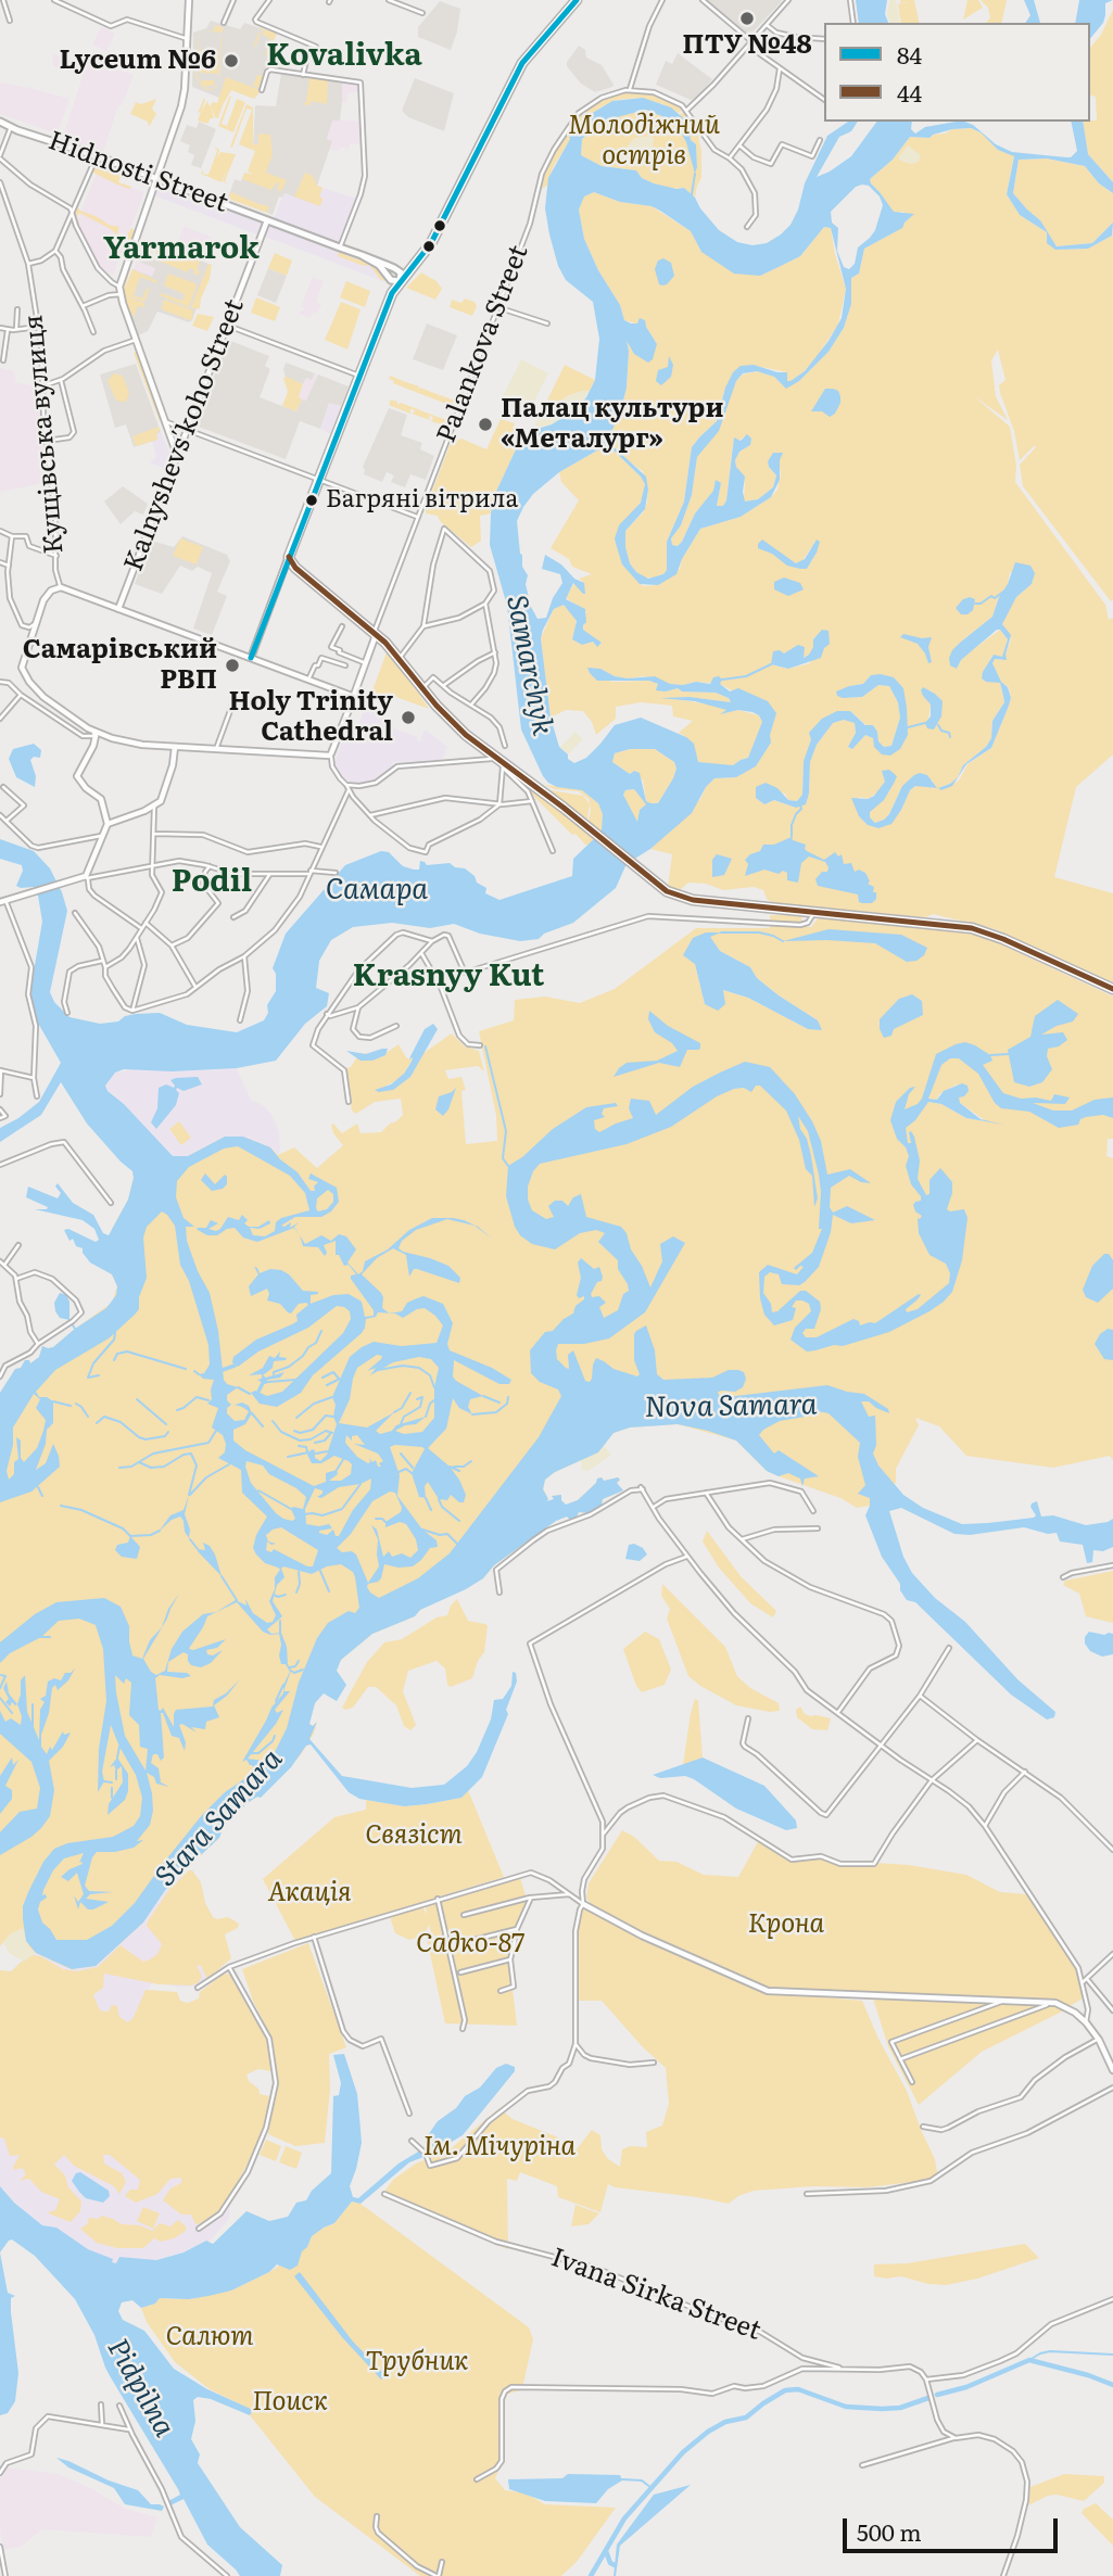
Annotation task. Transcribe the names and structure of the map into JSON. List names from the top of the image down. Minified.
{"streets":{"main road":["Hidnosti Street"],"street":["Palankova Street","Кущівська вулиця","Kalnyshevsʹkoho Street","Ivana Sirka Street"]},"crossings":[["Hidnosti Street","Kalnyshevsʹkoho Street"]],"districts":["Kovalivka","Yarmarok","Podil","Krasnyy Kut"],"water":["Samarchyk","Самара","Nova Samara","Stara Samara","Pidpilna"],"parks":["Молодіжний острів","Связіст","Акація","Крона","Садко-87","Ім. Мічуріна","Салют","Трубник","Поиск"],"places":["ПТУ №48","Lyceum №6","Палац культури «Металург»","Багряні вітрила","Самарівський РВП","Holy Trinity Cathedral"],"lines":["transit line 84","transit line 44"],"legend":["84","44"],"scale_bar":"500 m"}
